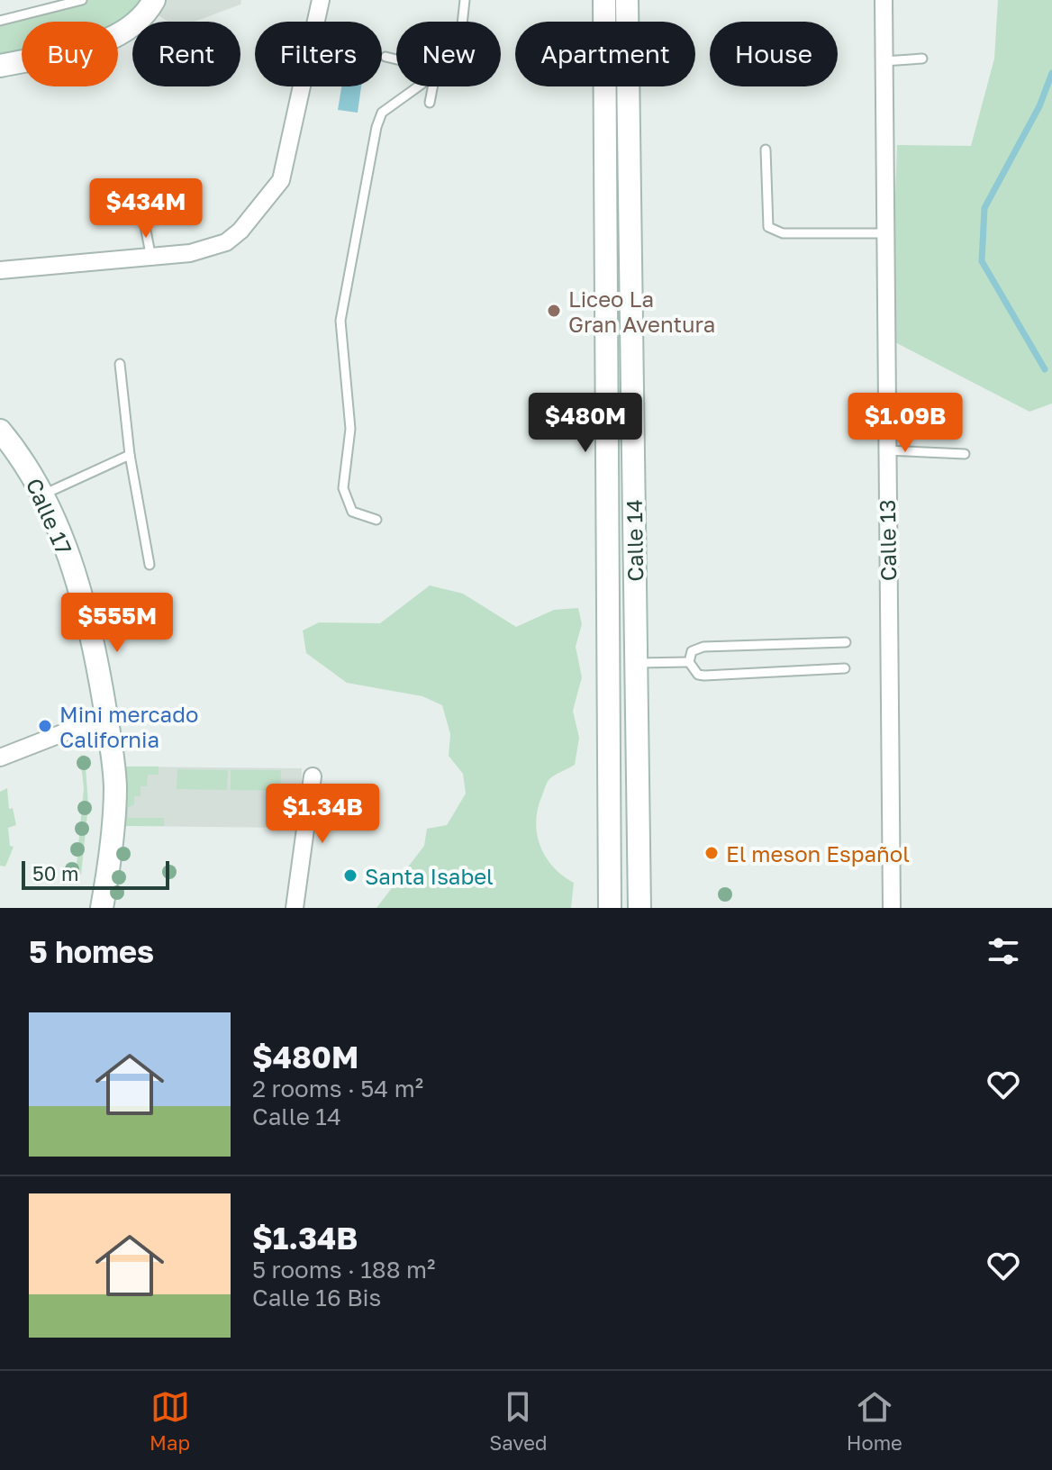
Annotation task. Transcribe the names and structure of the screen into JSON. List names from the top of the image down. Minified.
{"streets":{"main road":["Calle 17","Calle 14"],"street":["Calle 13"]},"places":["Liceo La Gran Aventura","Mini mercado California","El meson Español","Santa Isabel"],"scale_bar":"50 m","page":{"chip":["Buy","Rent","Filters","New","Apartment","House"],"price":["$434M","$480M","$1.09B","$555M","$1.34B"],"scale":"50 m","heading":"5 homes","list":[{"name":"$480M","note":"2 rooms · 54 m² · Calle 14"},{"name":"$1.34B","note":"5 rooms · 188 m² · Calle 16 Bis"}],"tabs":["Map","Saved","Home"]}}
